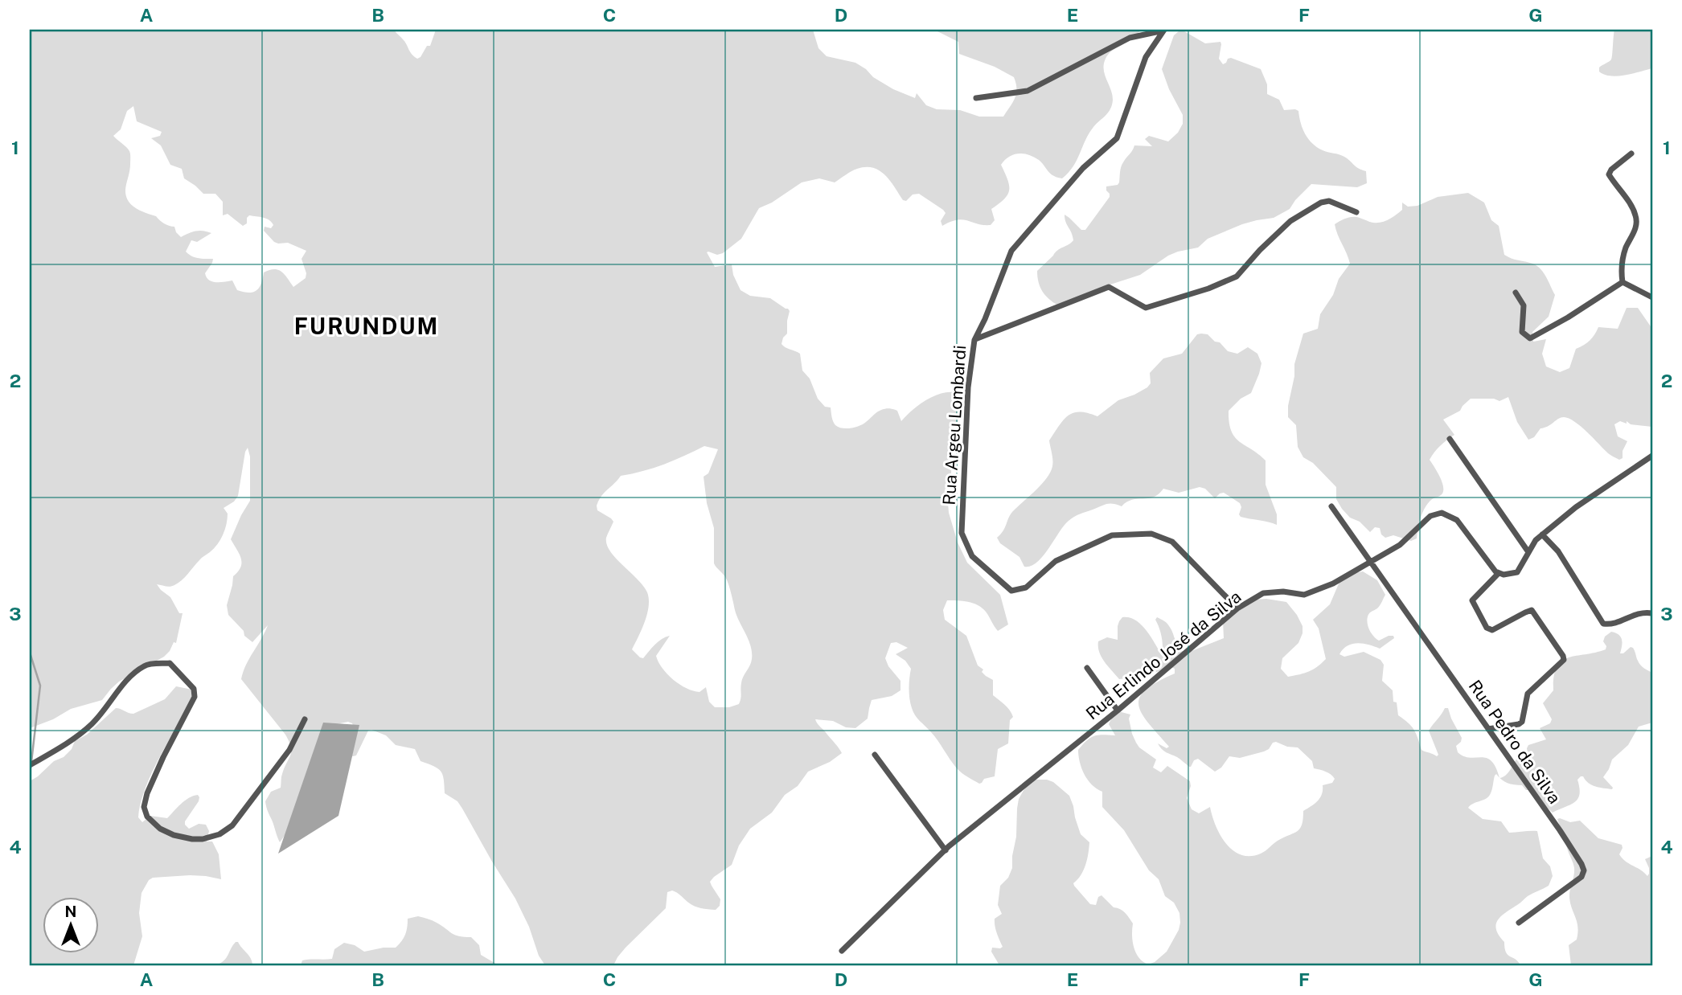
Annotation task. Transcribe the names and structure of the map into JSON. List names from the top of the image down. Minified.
{"streets":{"street":["Rua Argeu Lombardi","Rua Erlindo José da Silva","Rua Pedro da Silva"]},"crossings":[["Rua Argeu Lombardi","Rua Erlindo José da Silva"],["Rua Erlindo José da Silva","Rua Pedro da Silva"]],"districts":["FURUNDUM"],"north":"top","grid":{"columns":["A","B","C","D","E","F","G"],"rows":["1","2","3","4"]}}
